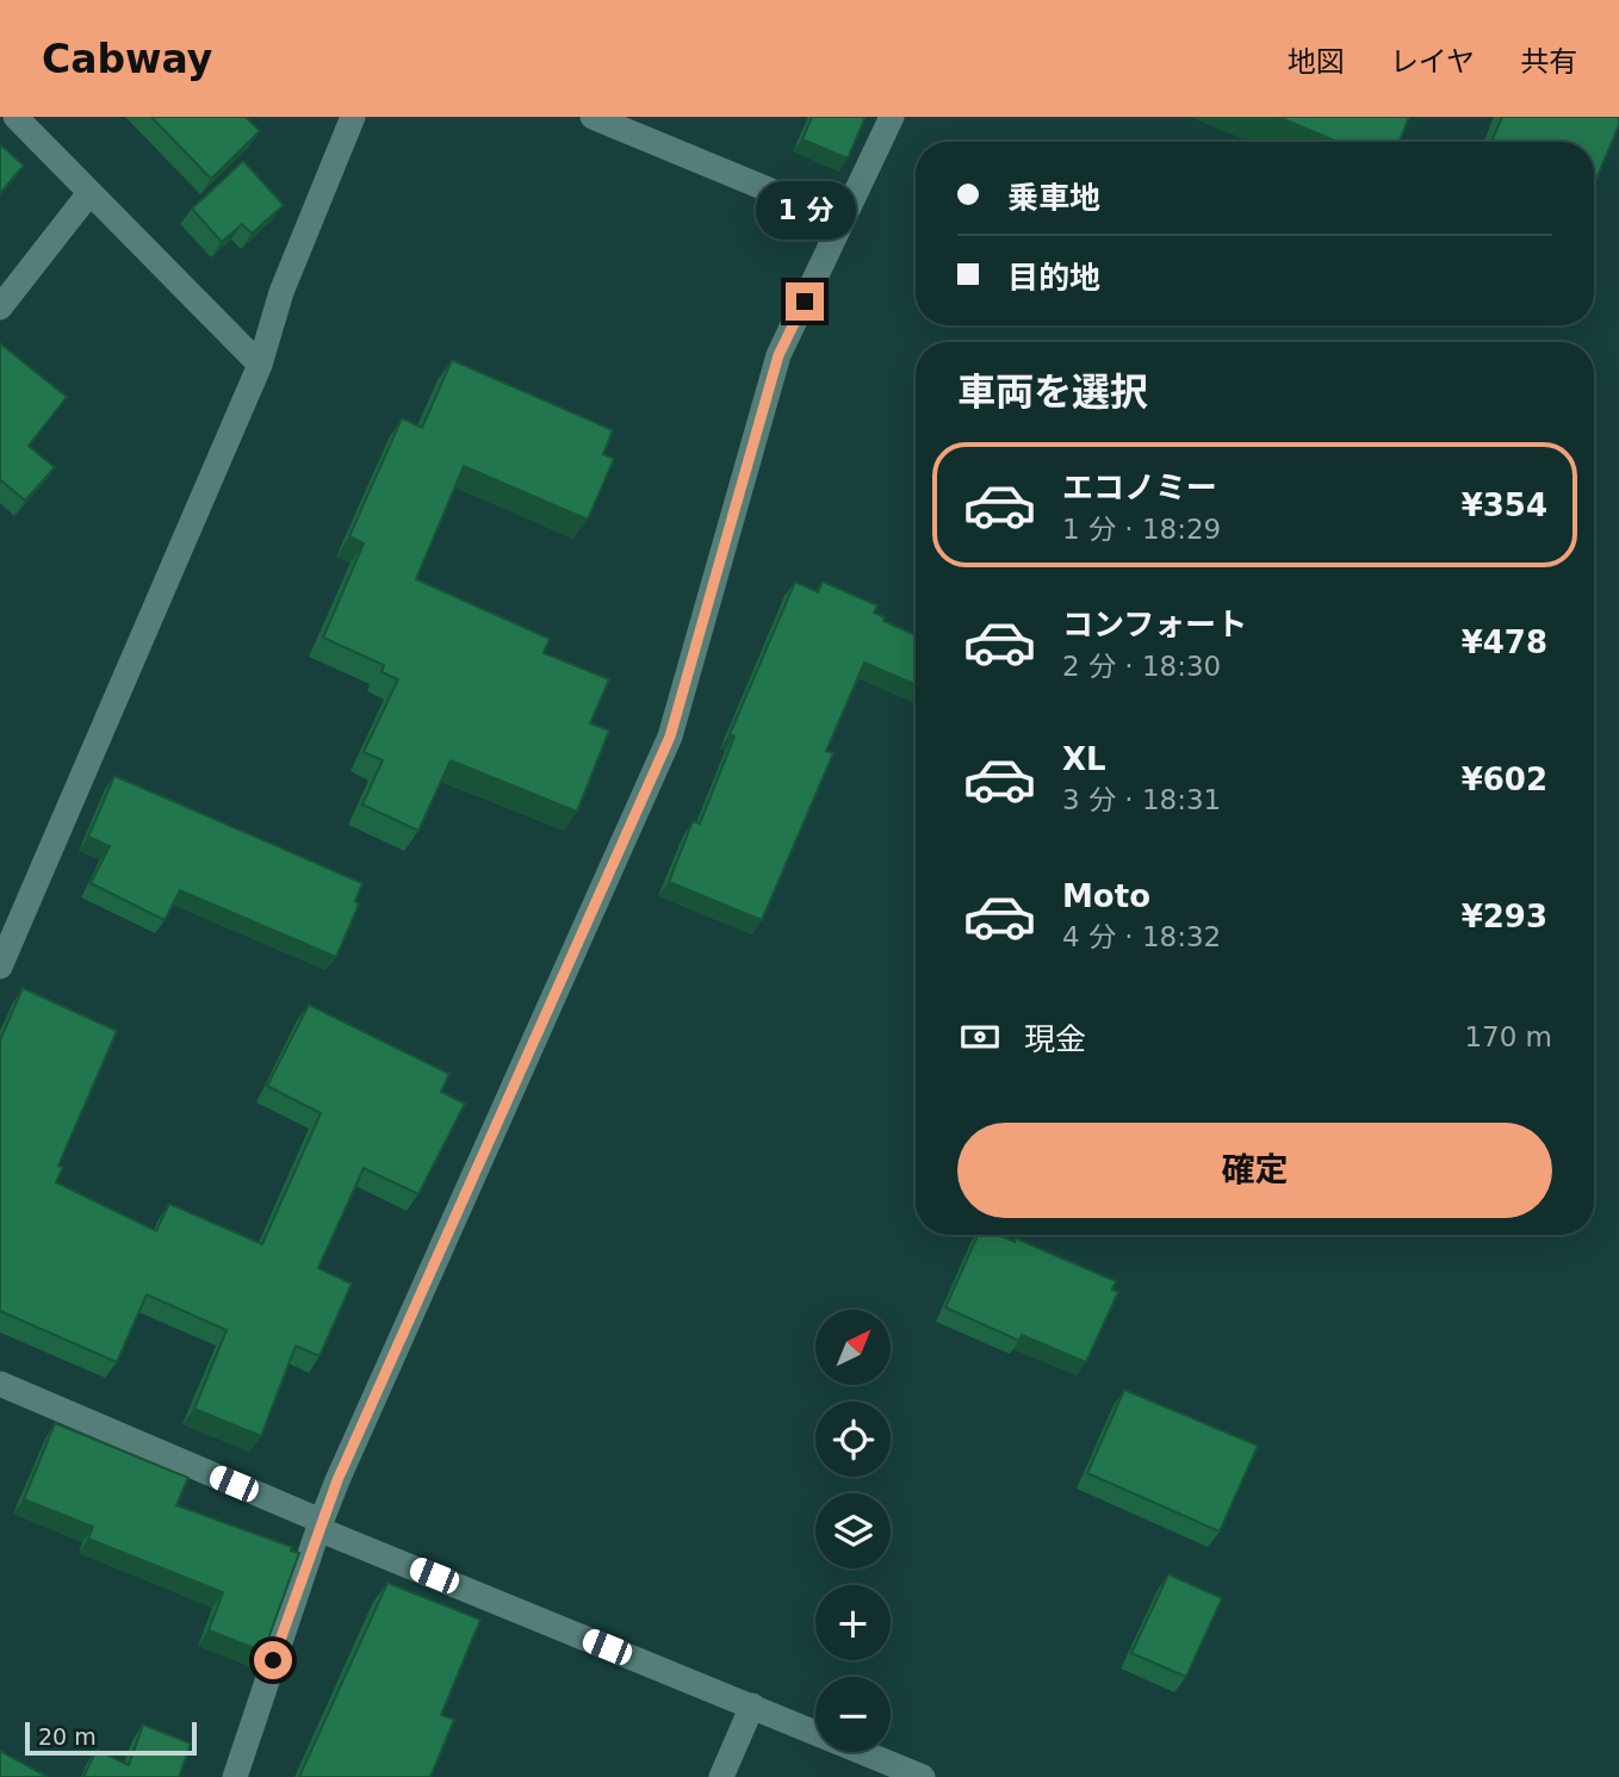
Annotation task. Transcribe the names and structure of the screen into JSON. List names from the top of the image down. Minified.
{"scale_bar":"20 m","north":"top right","page":{"header":"Cabway","nav":["地図","レイヤ","共有"],"banner":["乗車地","目的地"],"bubble":"1 分","heading":"車両を選択","list":[{"name":"エコノミー","note":"1 分 · 18:29","value":"¥354"},{"name":"コンフォート","note":"2 分 · 18:30","value":"¥478"},{"name":"XL","note":"3 分 · 18:31","value":"¥602"},{"name":"Moto","note":"4 分 · 18:32","value":"¥293"}],"pay":["現金","170 m"],"buttons":"確定","map_buttons":["+","−"],"scale":"20 m"}}
